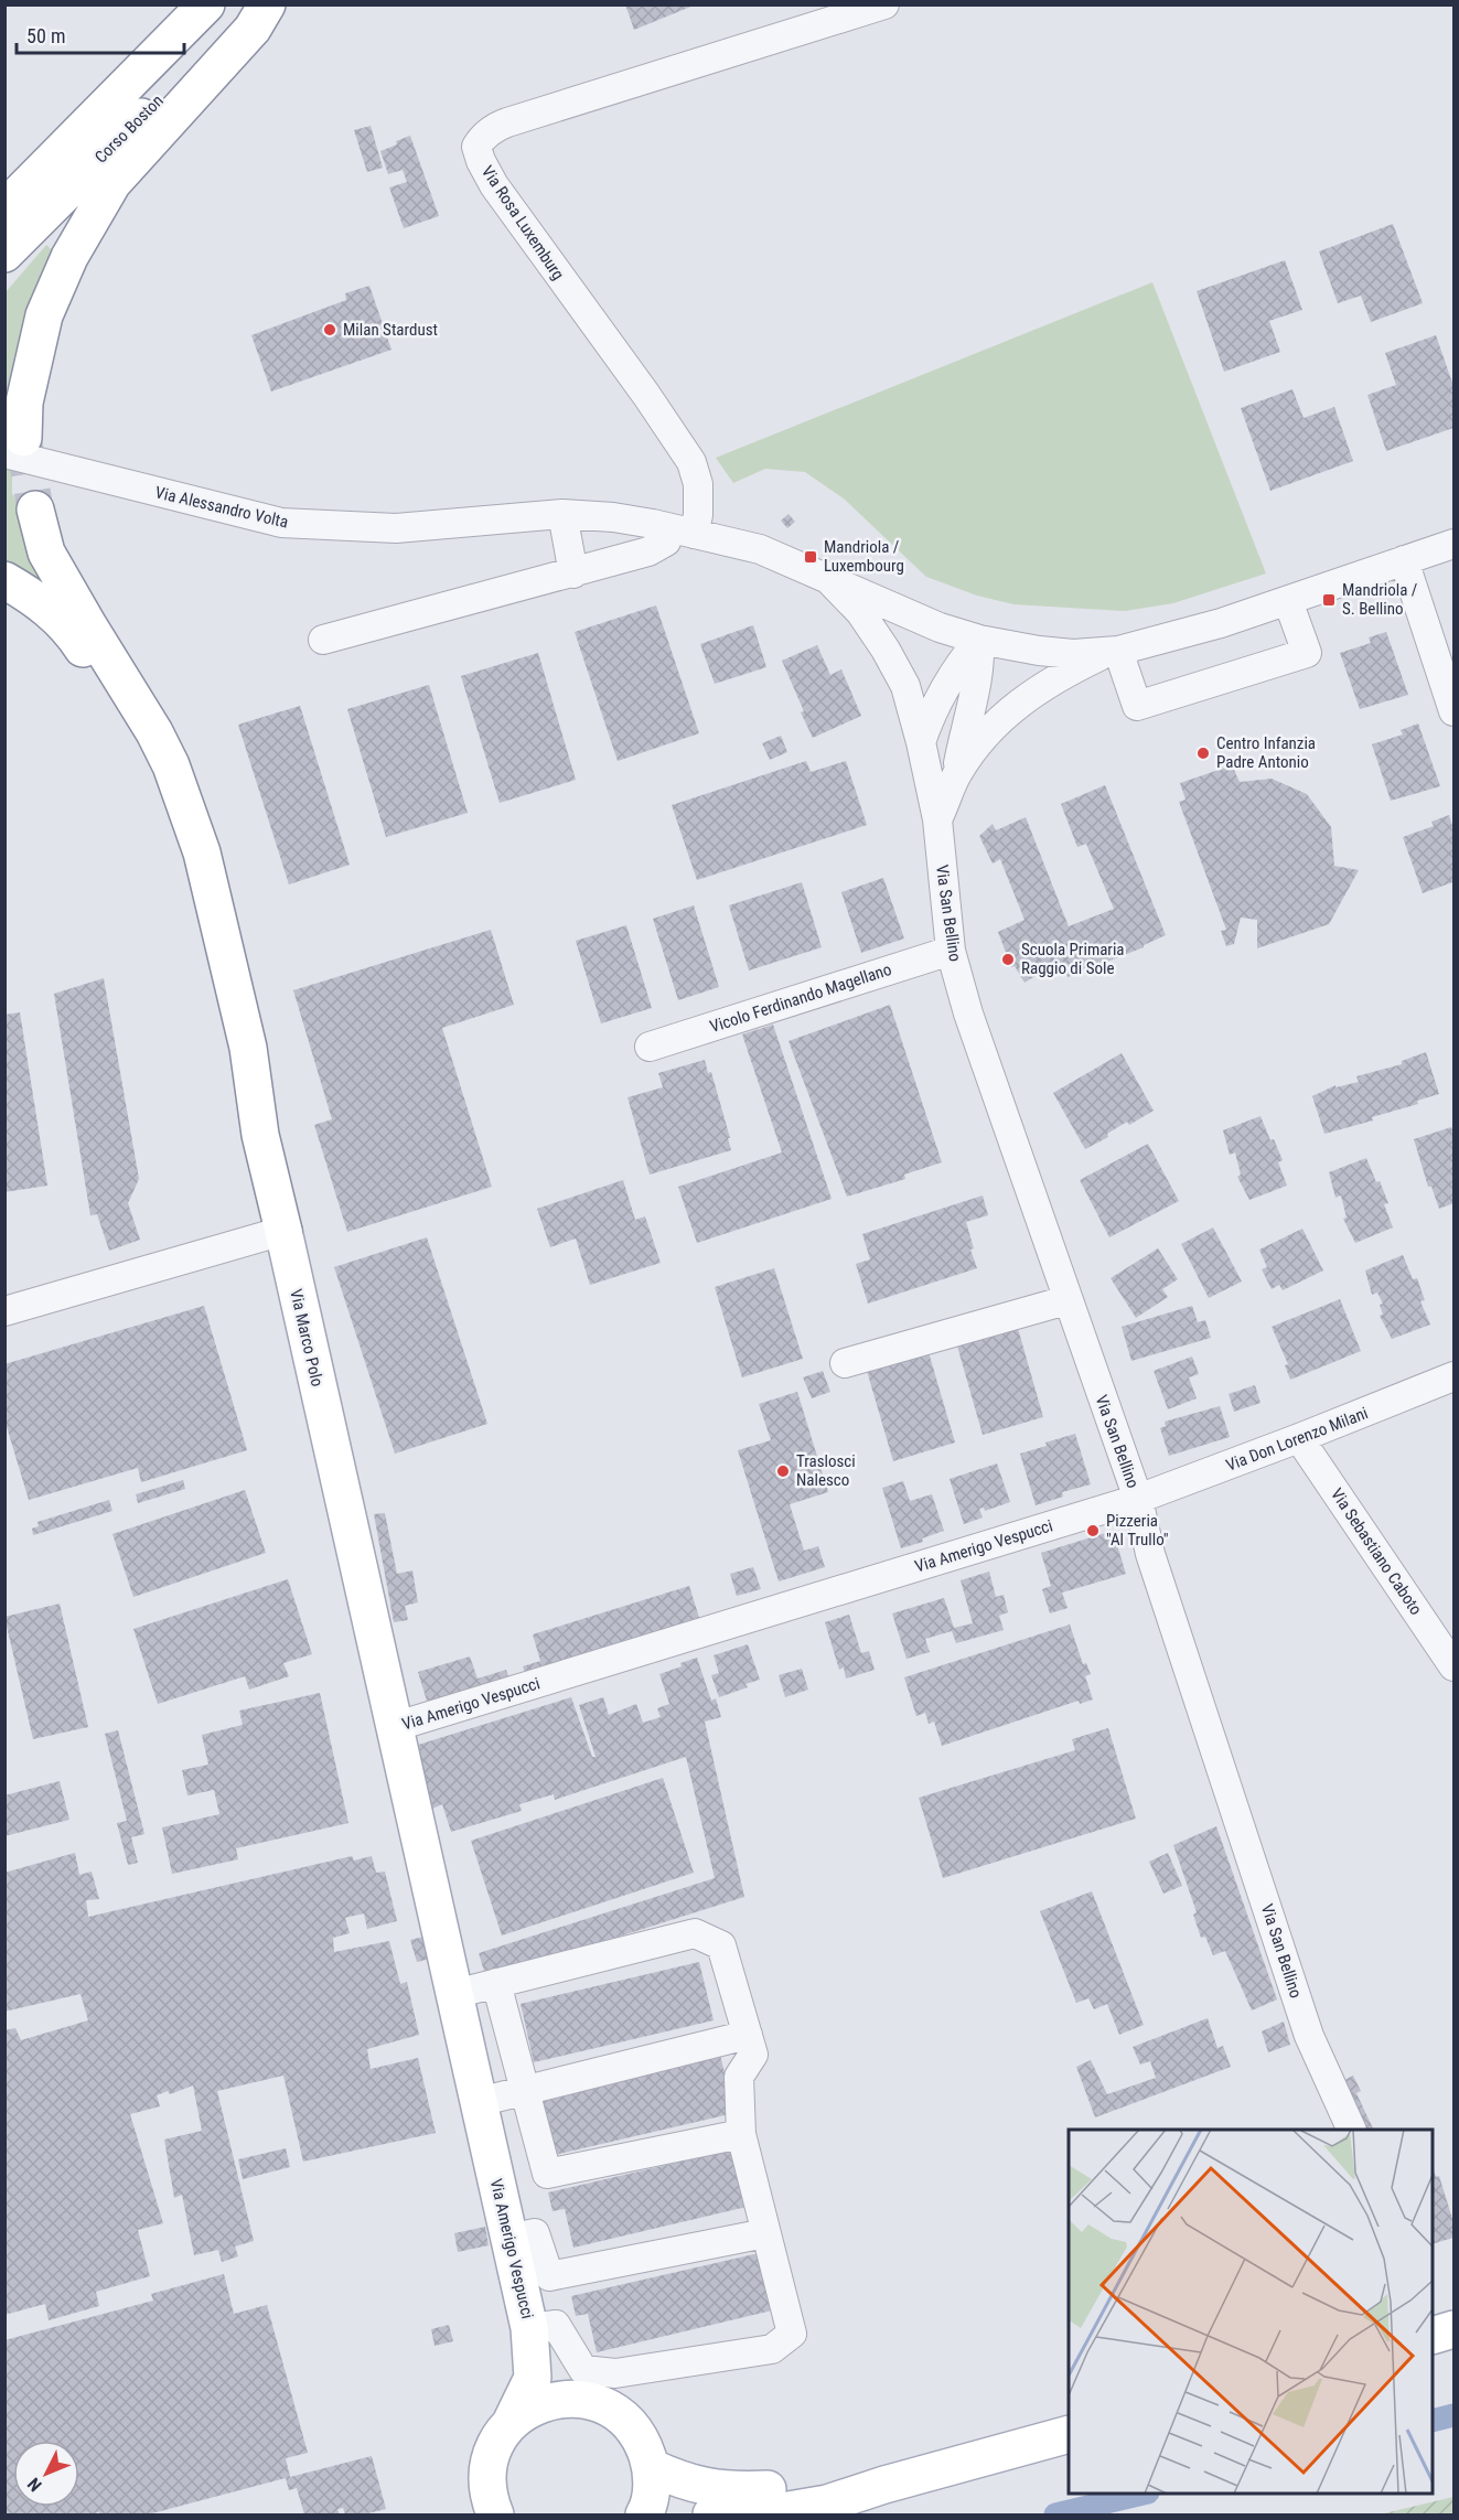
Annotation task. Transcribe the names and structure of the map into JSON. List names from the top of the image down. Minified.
{"streets":{"main road":["Corso Boston","Via Marco Polo","Via Amerigo Vespucci"],"street":["Via Rosa Luxemburg","Via Alessandro Volta","Via San Bellino","Vicolo Ferdinando Magellano","Via Don Lorenzo Milani","Via Sebastiano Caboto"]},"crossings":[["Via Rosa Luxemburg","Via Alessandro Volta"],["Via Alessandro Volta","Via San Bellino"],["Via San Bellino","Vicolo Ferdinando Magellano"],["Via San Bellino","Via Don Lorenzo Milani"],["Via San Bellino","Via Amerigo Vespucci"],["Via Marco Polo","Via Amerigo Vespucci"],["Via Don Lorenzo Milani","Via Amerigo Vespucci"],["Via Don Lorenzo Milani","Via Sebastiano Caboto"]],"places":{"other":["Milan Stardust","Centro Infanzia Padre Antonio","Scuola Primaria Raggio di Sole","Traslosci Nalesco","Pizzeria \"Al Trullo\""],"transit":["Mandriola / Luxembourg","Mandriola / S. Bellino"]},"scale_bar":"50 m","north":"bottom left"}
